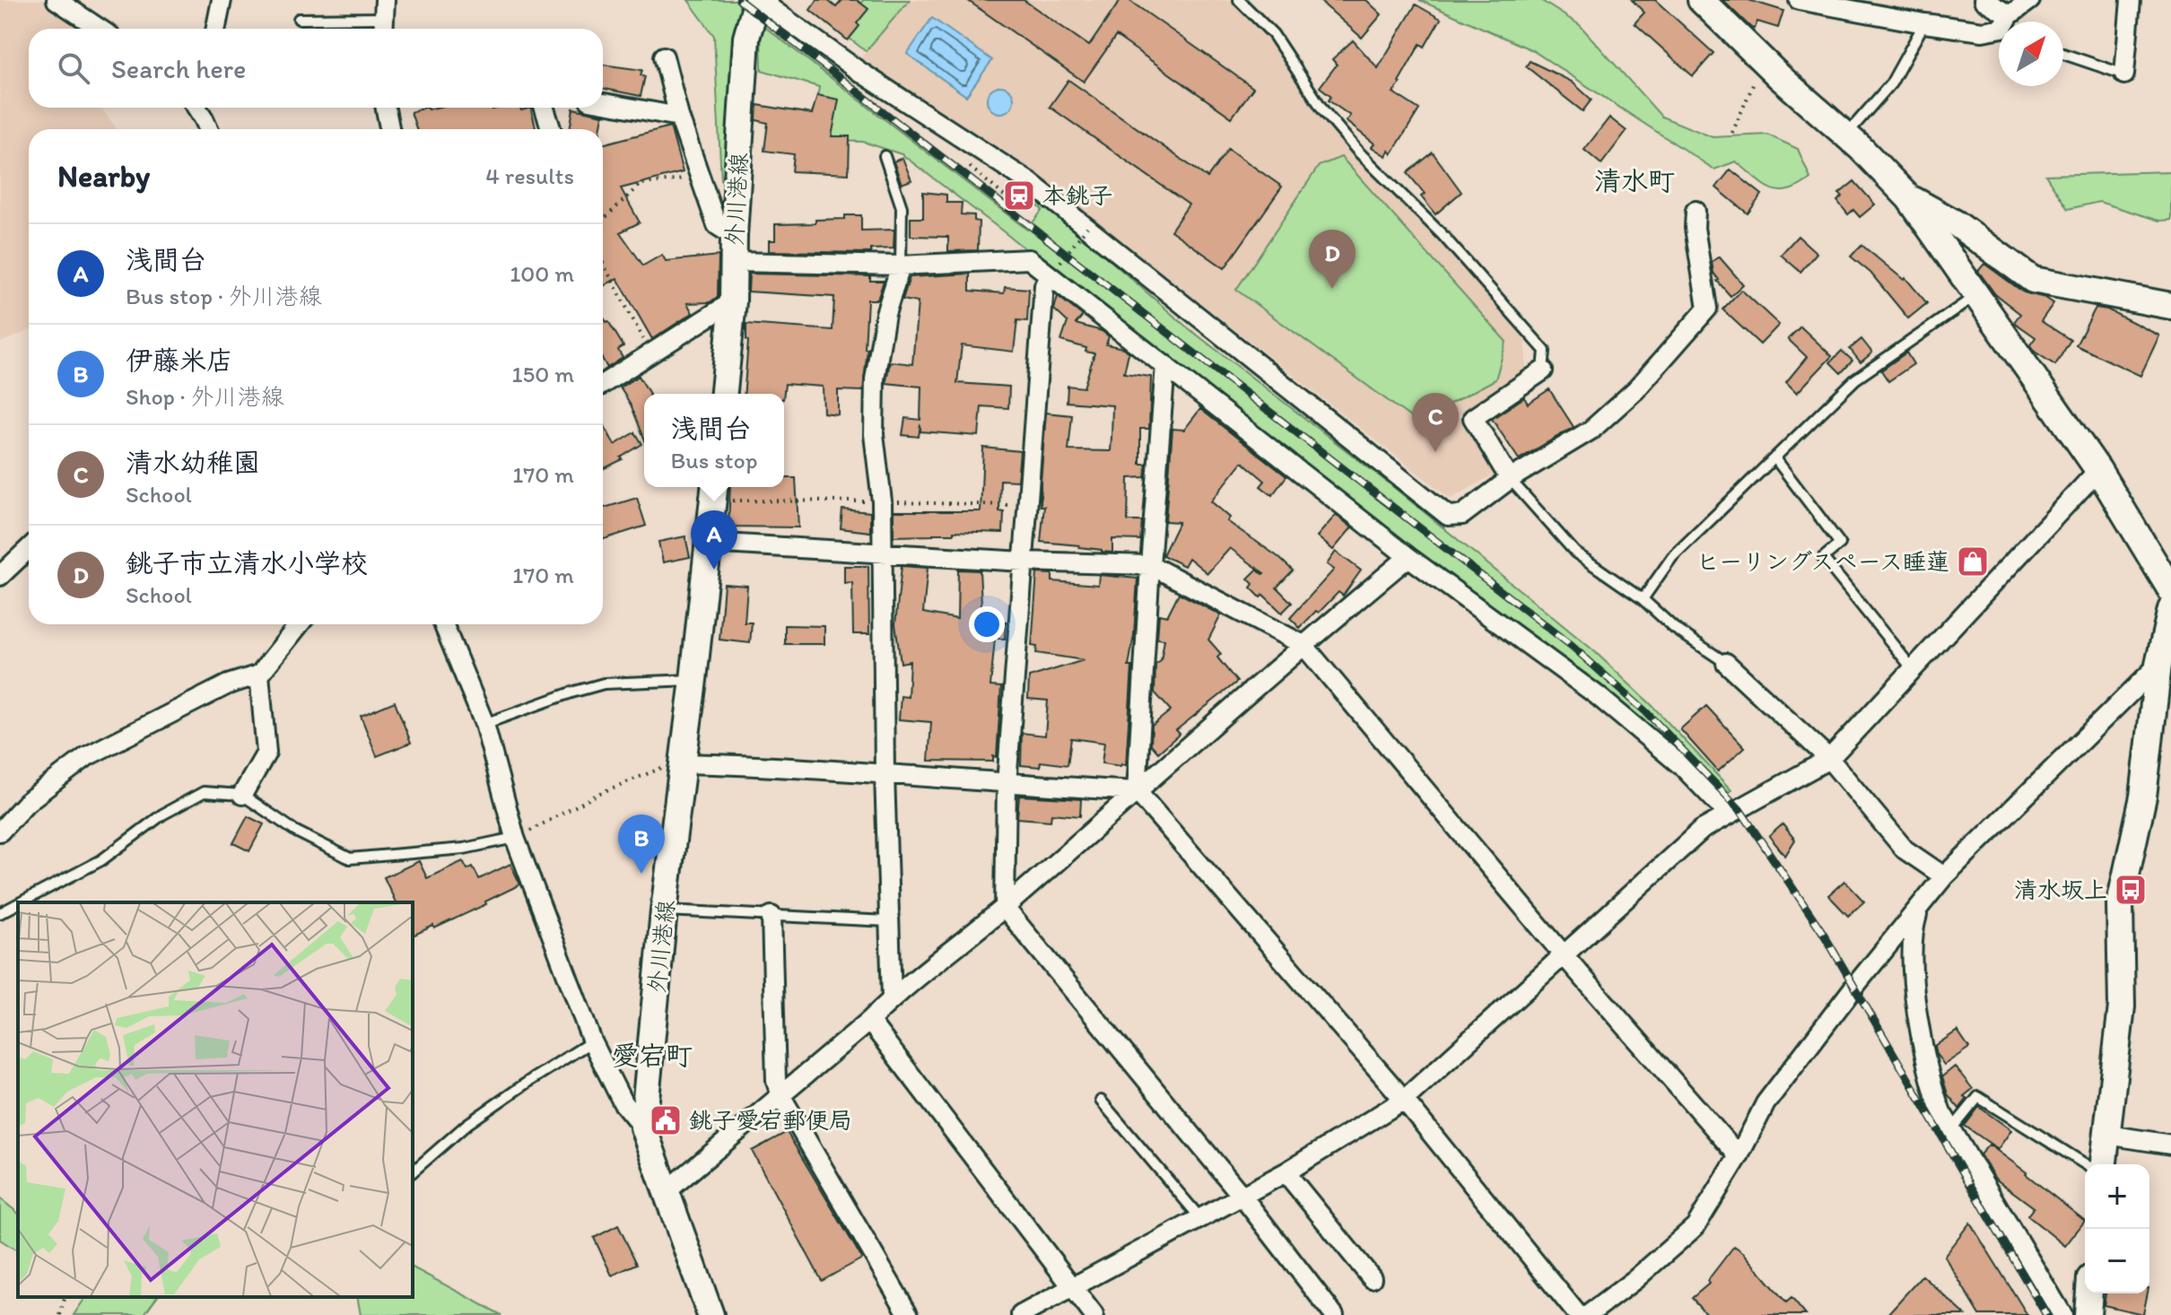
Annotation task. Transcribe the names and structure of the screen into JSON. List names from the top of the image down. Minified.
{"streets":{"street":["外川港線"]},"districts":["清水町","愛宕町"],"places":{"station":["本銚子"],"shop":["ヒーリングスペース睡蓮"],"bus stop":["清水坂上"],"public building":["銚子愛宕郵便局"]},"north":"top right","page":{"search":"Search here","heading":["Nearby","4 results"],"list":[{"mark":"A","name":"浅間台","note":"Bus stop · 外川港線","value":"100 m"},{"mark":"B","name":"伊藤米店","note":"Shop · 外川港線","value":"150 m"},{"mark":"C","name":"清水幼稚園","note":"School","value":"170 m"},{"mark":"D","name":"銚子市立清水小学校","note":"School","value":"170 m"}],"pins":["D","C","A","B"],"popup":["浅間台","Bus stop"],"map_buttons":["+","−"]}}
